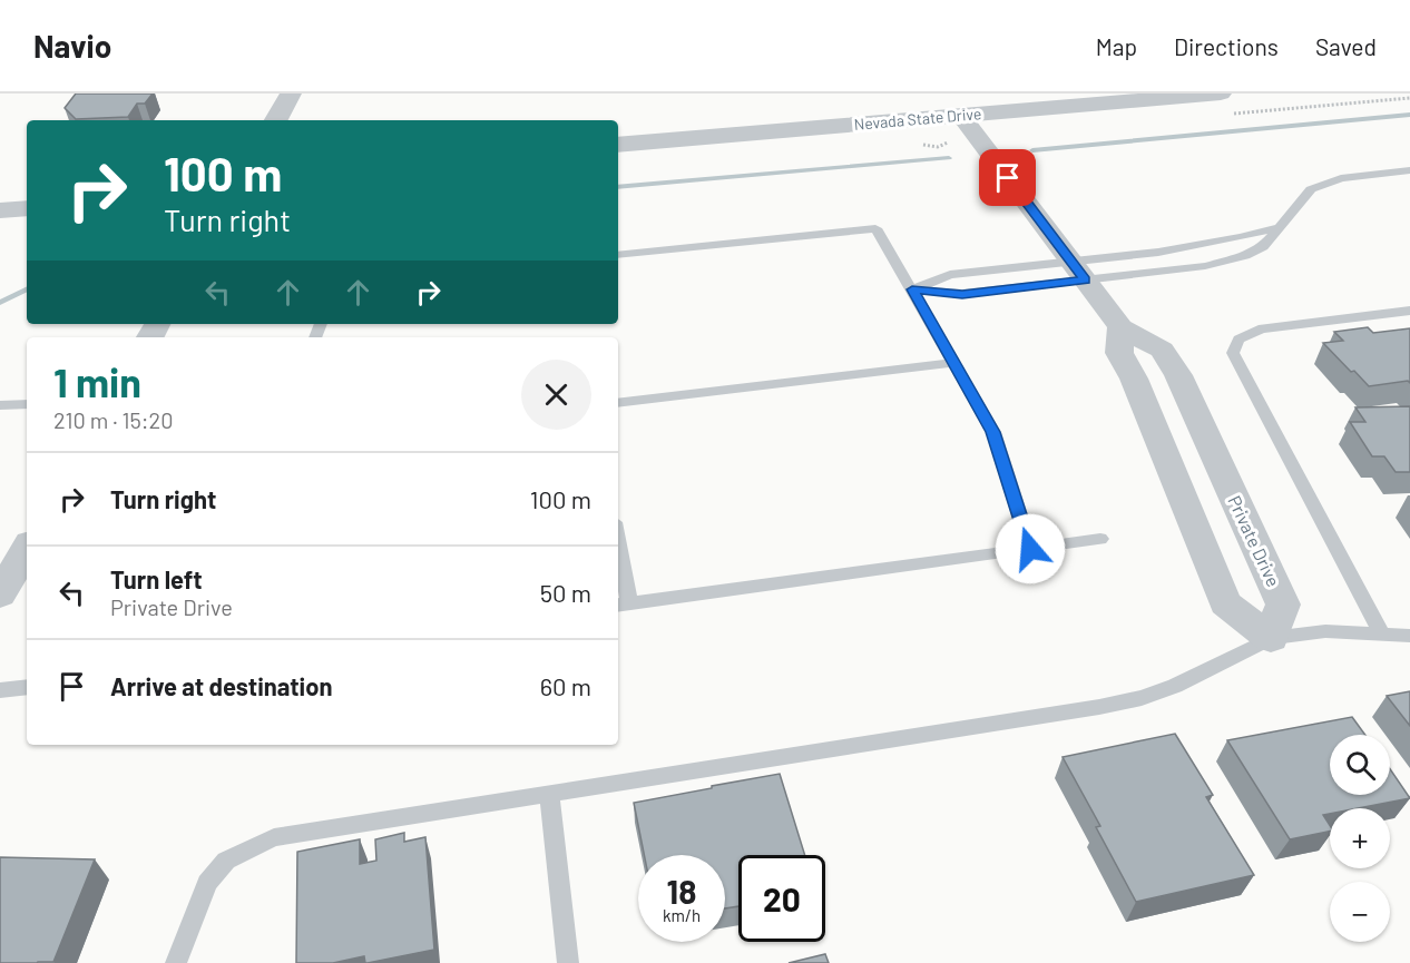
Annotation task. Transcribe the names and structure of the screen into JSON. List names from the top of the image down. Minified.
{"streets":{"street":["Nevada State Drive","Private Drive"]},"crossings":[["Nevada State Drive","Private Drive"]],"page":{"header":"Navio","nav":["Map","Directions","Saved"],"turn":["100 m","Turn right"],"heading":["1 min","210 m · 15:20"],"list":[{"name":"Turn right","value":"100 m"},{"name":"Turn left","note":"Private Drive","value":"50 m"},{"name":"Arrive at destination","value":"60 m"}],"map_buttons":["+","−"],"speed":"18 km/h","limit":"20"}}
